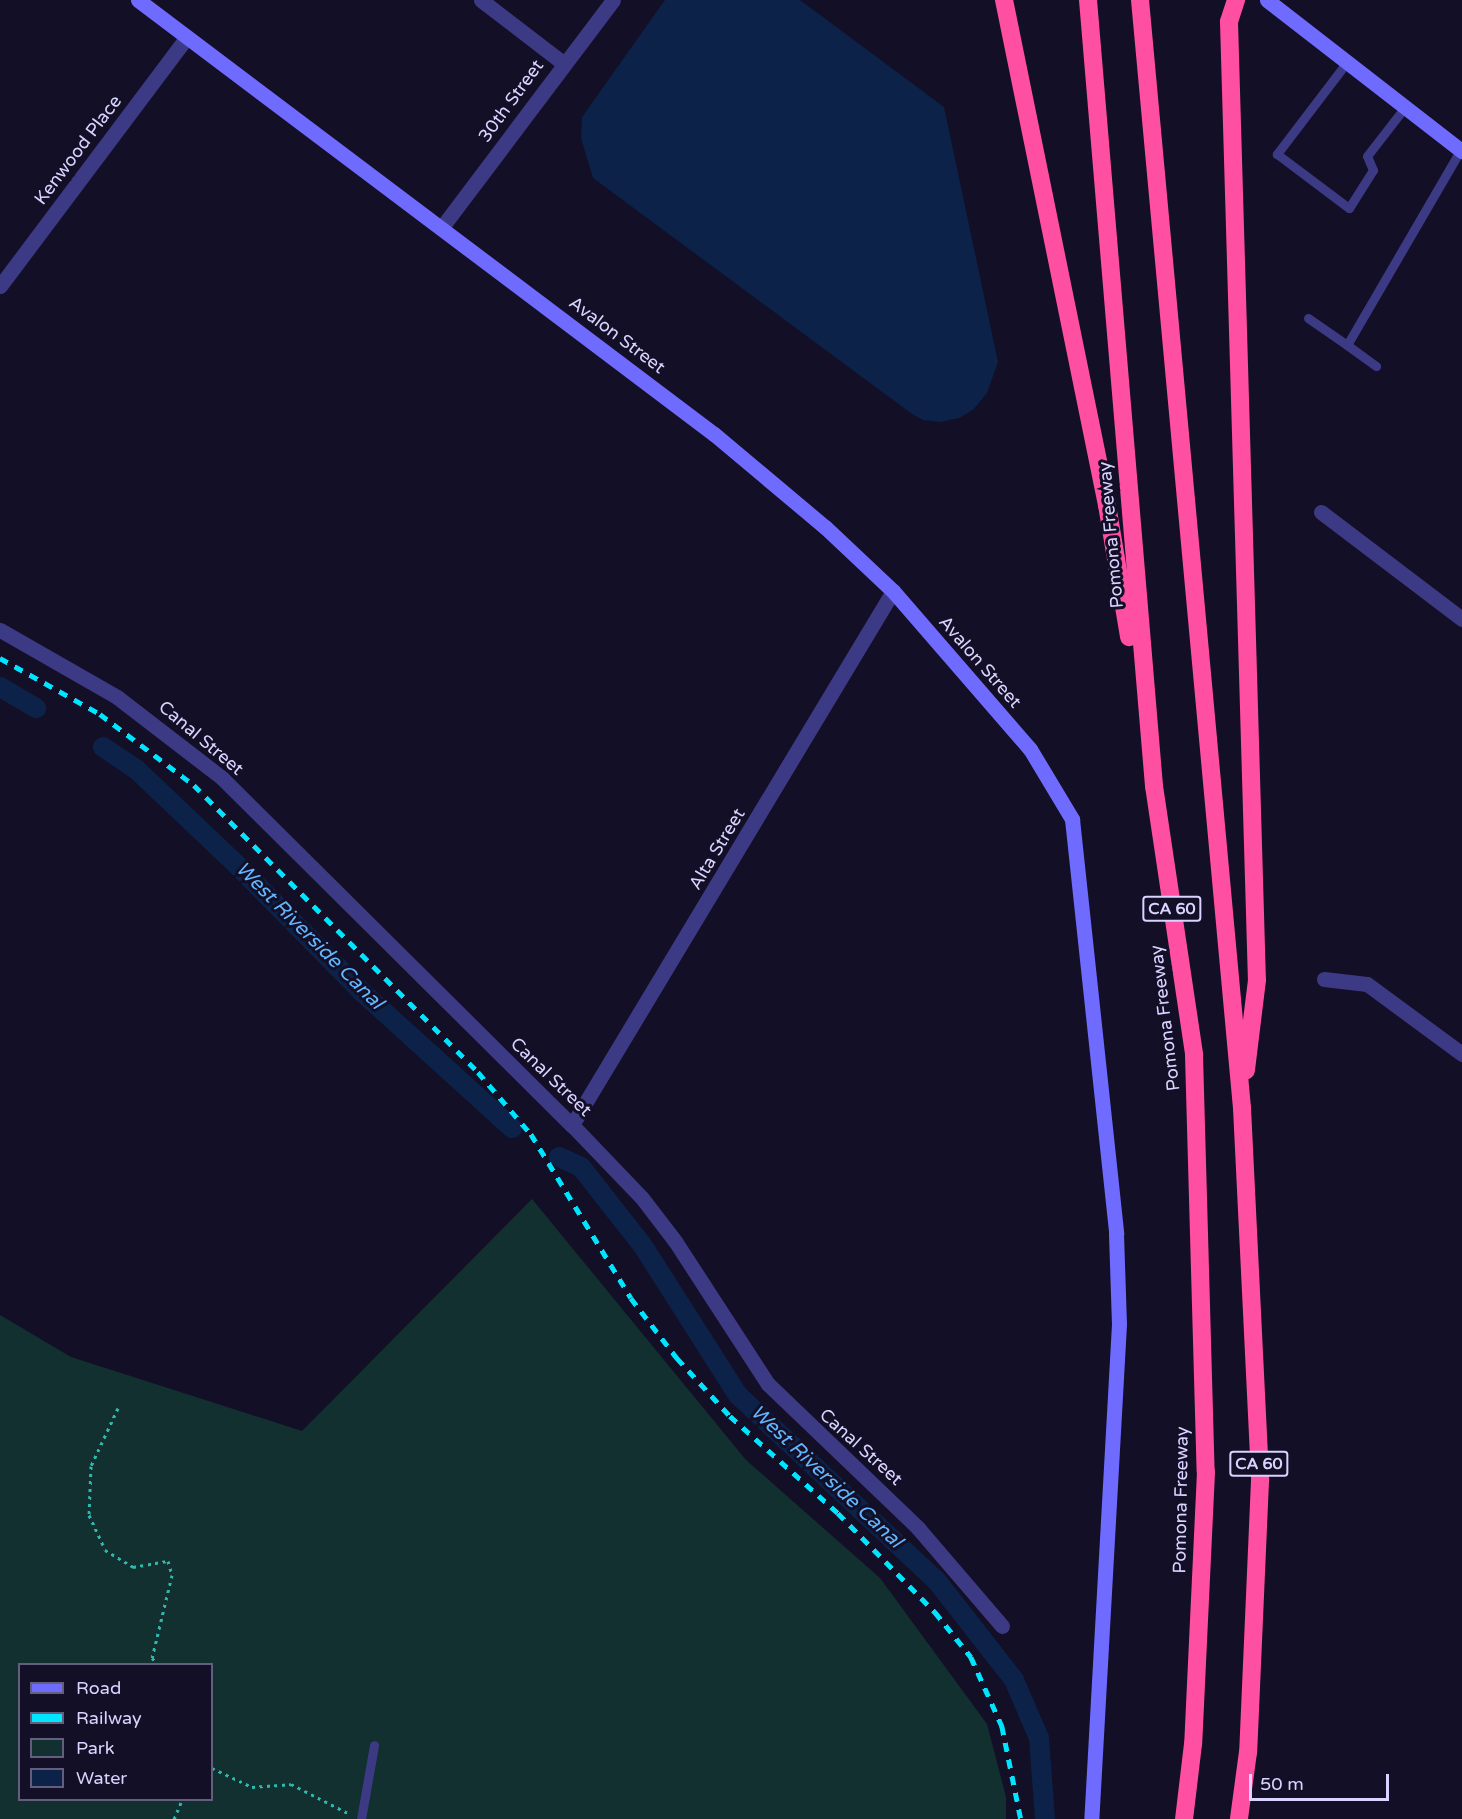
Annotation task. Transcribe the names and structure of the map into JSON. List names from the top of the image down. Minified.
{"streets":{"highway":["Pomona Freeway","CA 60"],"street":["30th Street","Kenwood Place","Avalon Street","Canal Street","Alta Street"]},"crossings":[["30th Street","Avalon Street"],["Kenwood Place","Avalon Street"],["Avalon Street","Alta Street"],["Canal Street","Alta Street"]],"water":["West Riverside Canal"],"legend":["Road","Railway","Park","Water"],"scale_bar":"50 m"}
